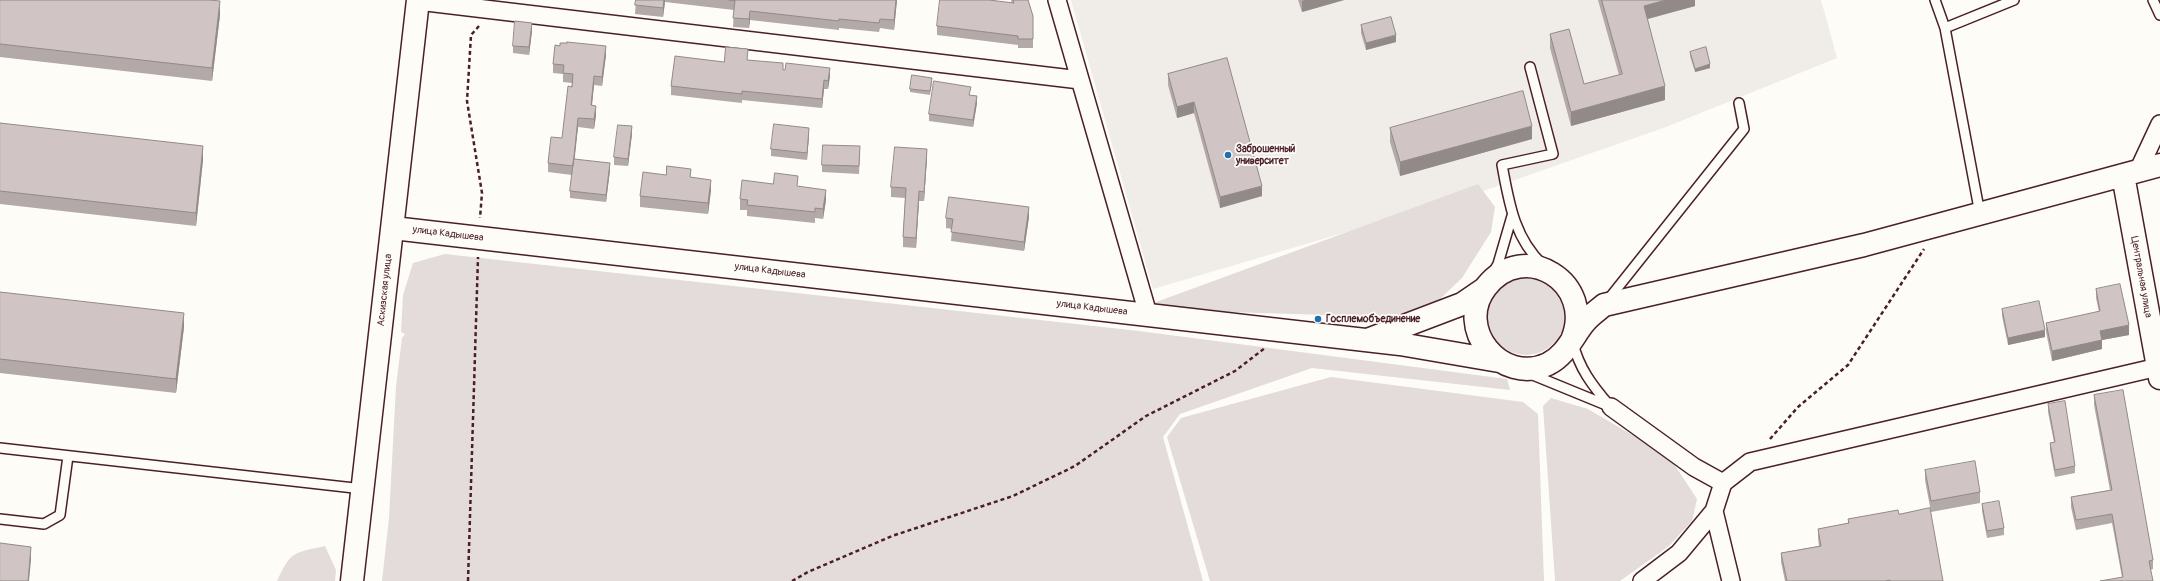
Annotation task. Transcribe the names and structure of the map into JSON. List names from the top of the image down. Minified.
{"streets":{"street":["улица Кадышева","Центральная улица","Аскизская улица"]},"crossings":[["улица Кадышева","Аскизская улица"]],"places":["Заброшенный университет","Госплемобъединение"]}
